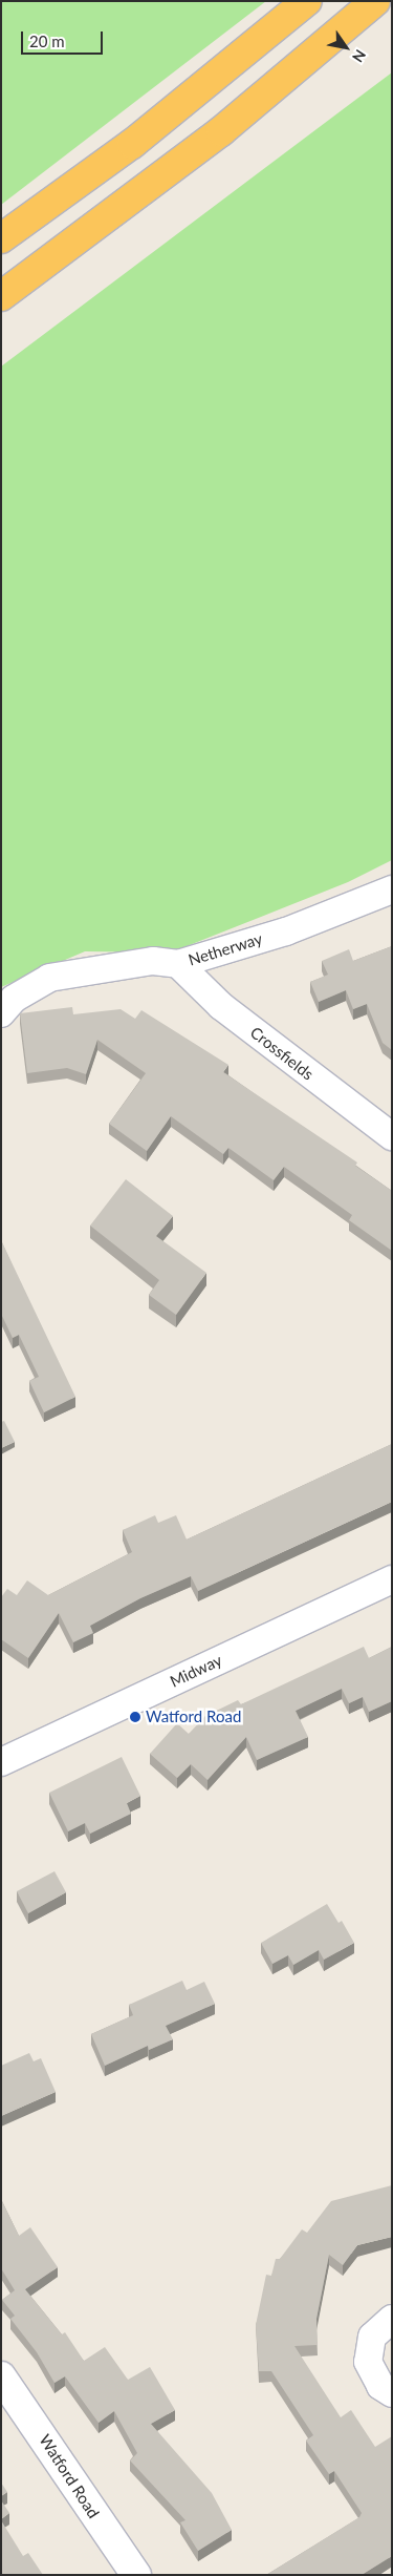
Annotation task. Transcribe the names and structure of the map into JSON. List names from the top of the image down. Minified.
{"streets":{"main road":["Watford Road"],"street":["Netherway","Crossfields","Midway"]},"crossings":[["Netherway","Crossfields"]],"places":["Watford Road"],"scale_bar":"20 m","north":"bottom right"}
